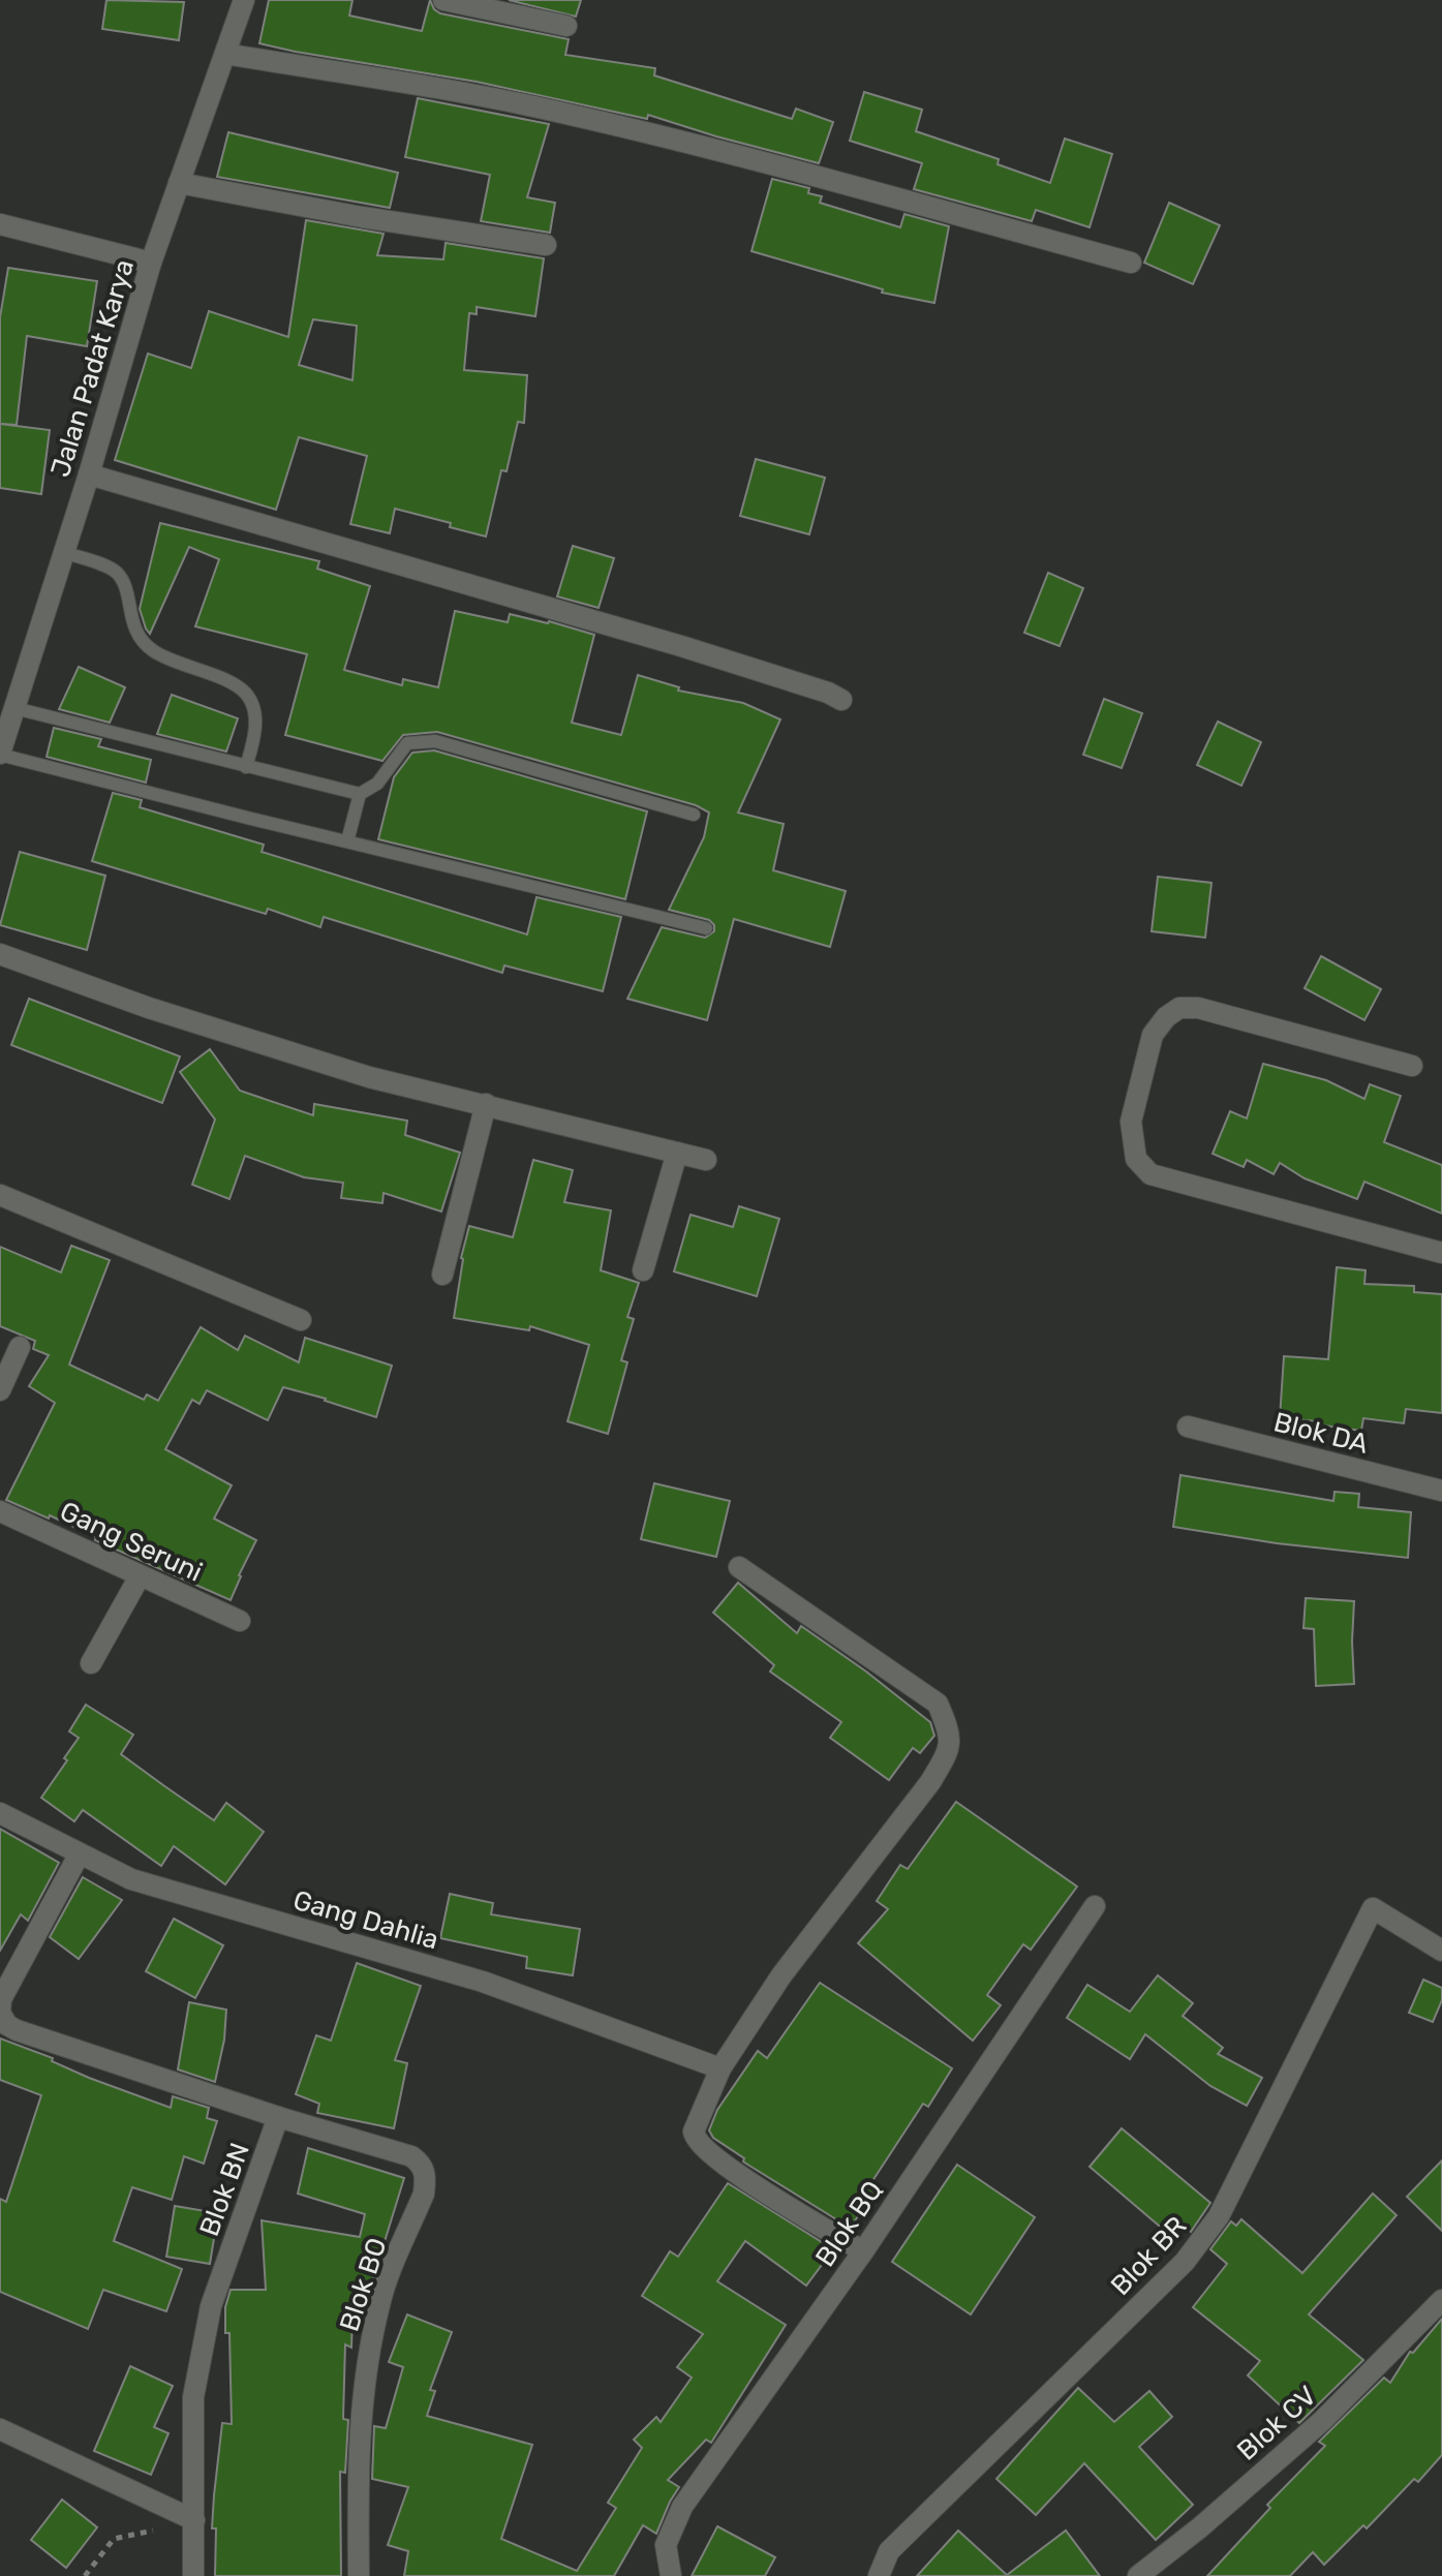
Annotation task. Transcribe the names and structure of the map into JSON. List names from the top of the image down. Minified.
{"streets":{"street":["Jalan Padat Karya","Blok DA","Gang Seruni","Gang Dahlia","Blok BN","Blok BQ","Blok BR","Blok BO","Blok CV"]},"crossings":[["Blok BN","Blok BO"]]}
